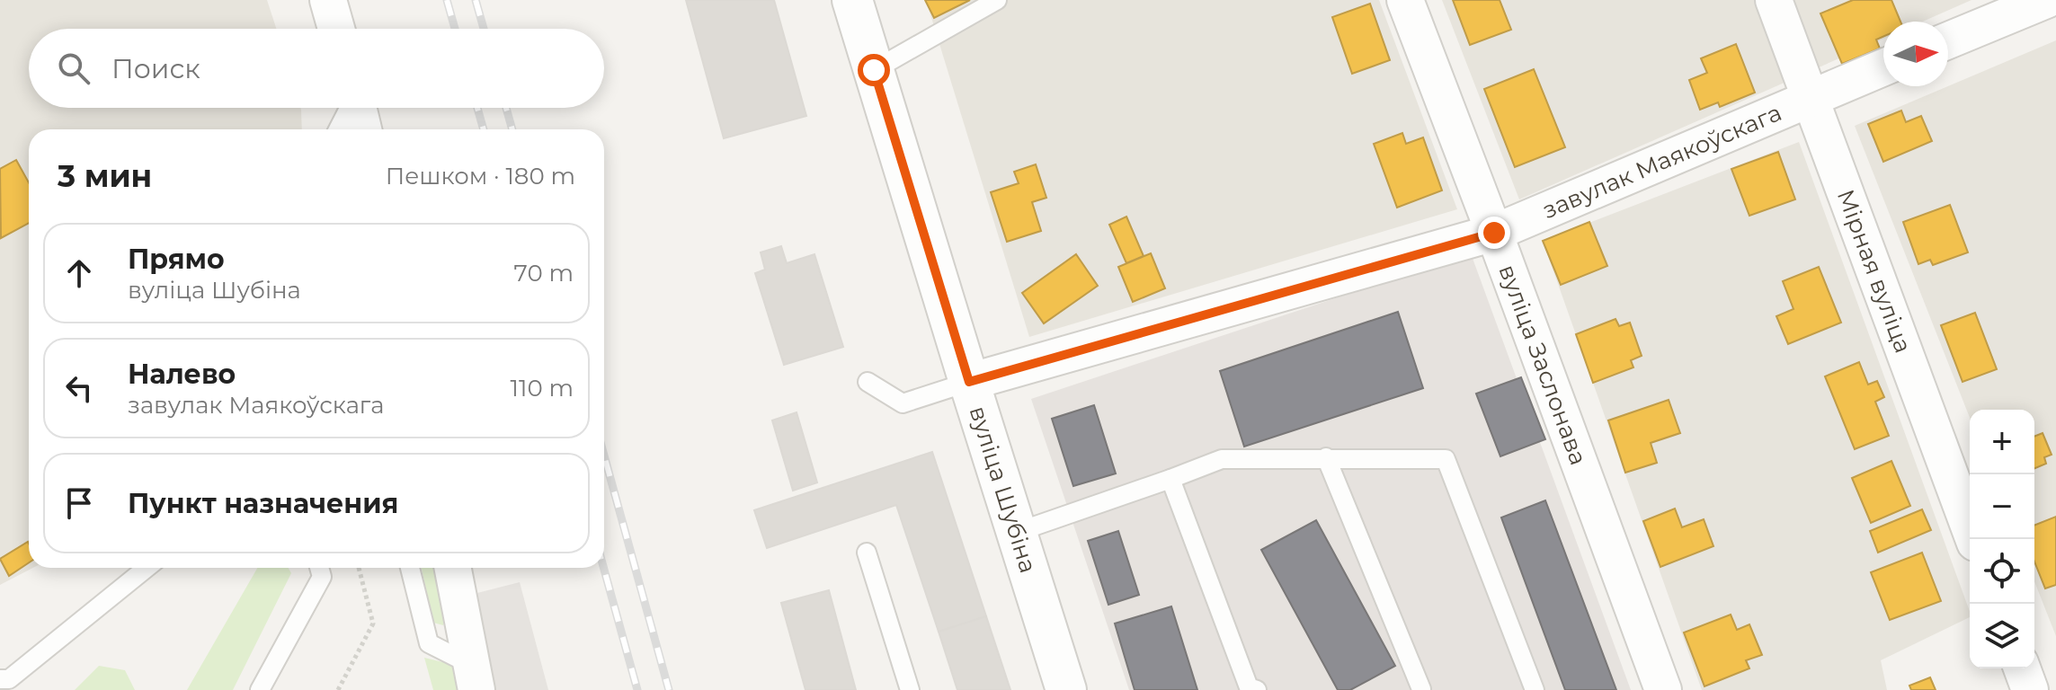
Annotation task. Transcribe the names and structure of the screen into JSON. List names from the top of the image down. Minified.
{"streets":{"street":["завулак Маякоўскага","Мірная вуліца","вуліца Заслонава","вуліца Шубіна"]},"crossings":[["завулак Маякоўскага","Мірная вуліца"],["завулак Маякоўскага","вуліца Заслонава"],["завулак Маякоўскага","вуліца Шубіна"]],"north":"right","page":{"search":"Поиск","heading":["3 мин","Пешком · 180 m"],"list":[["Прямо","вуліца Шубіна","70 m"],["Налево","завулак Маякоўскага","110 m"],"Пункт назначения"],"map_buttons":["+","−"]}}
